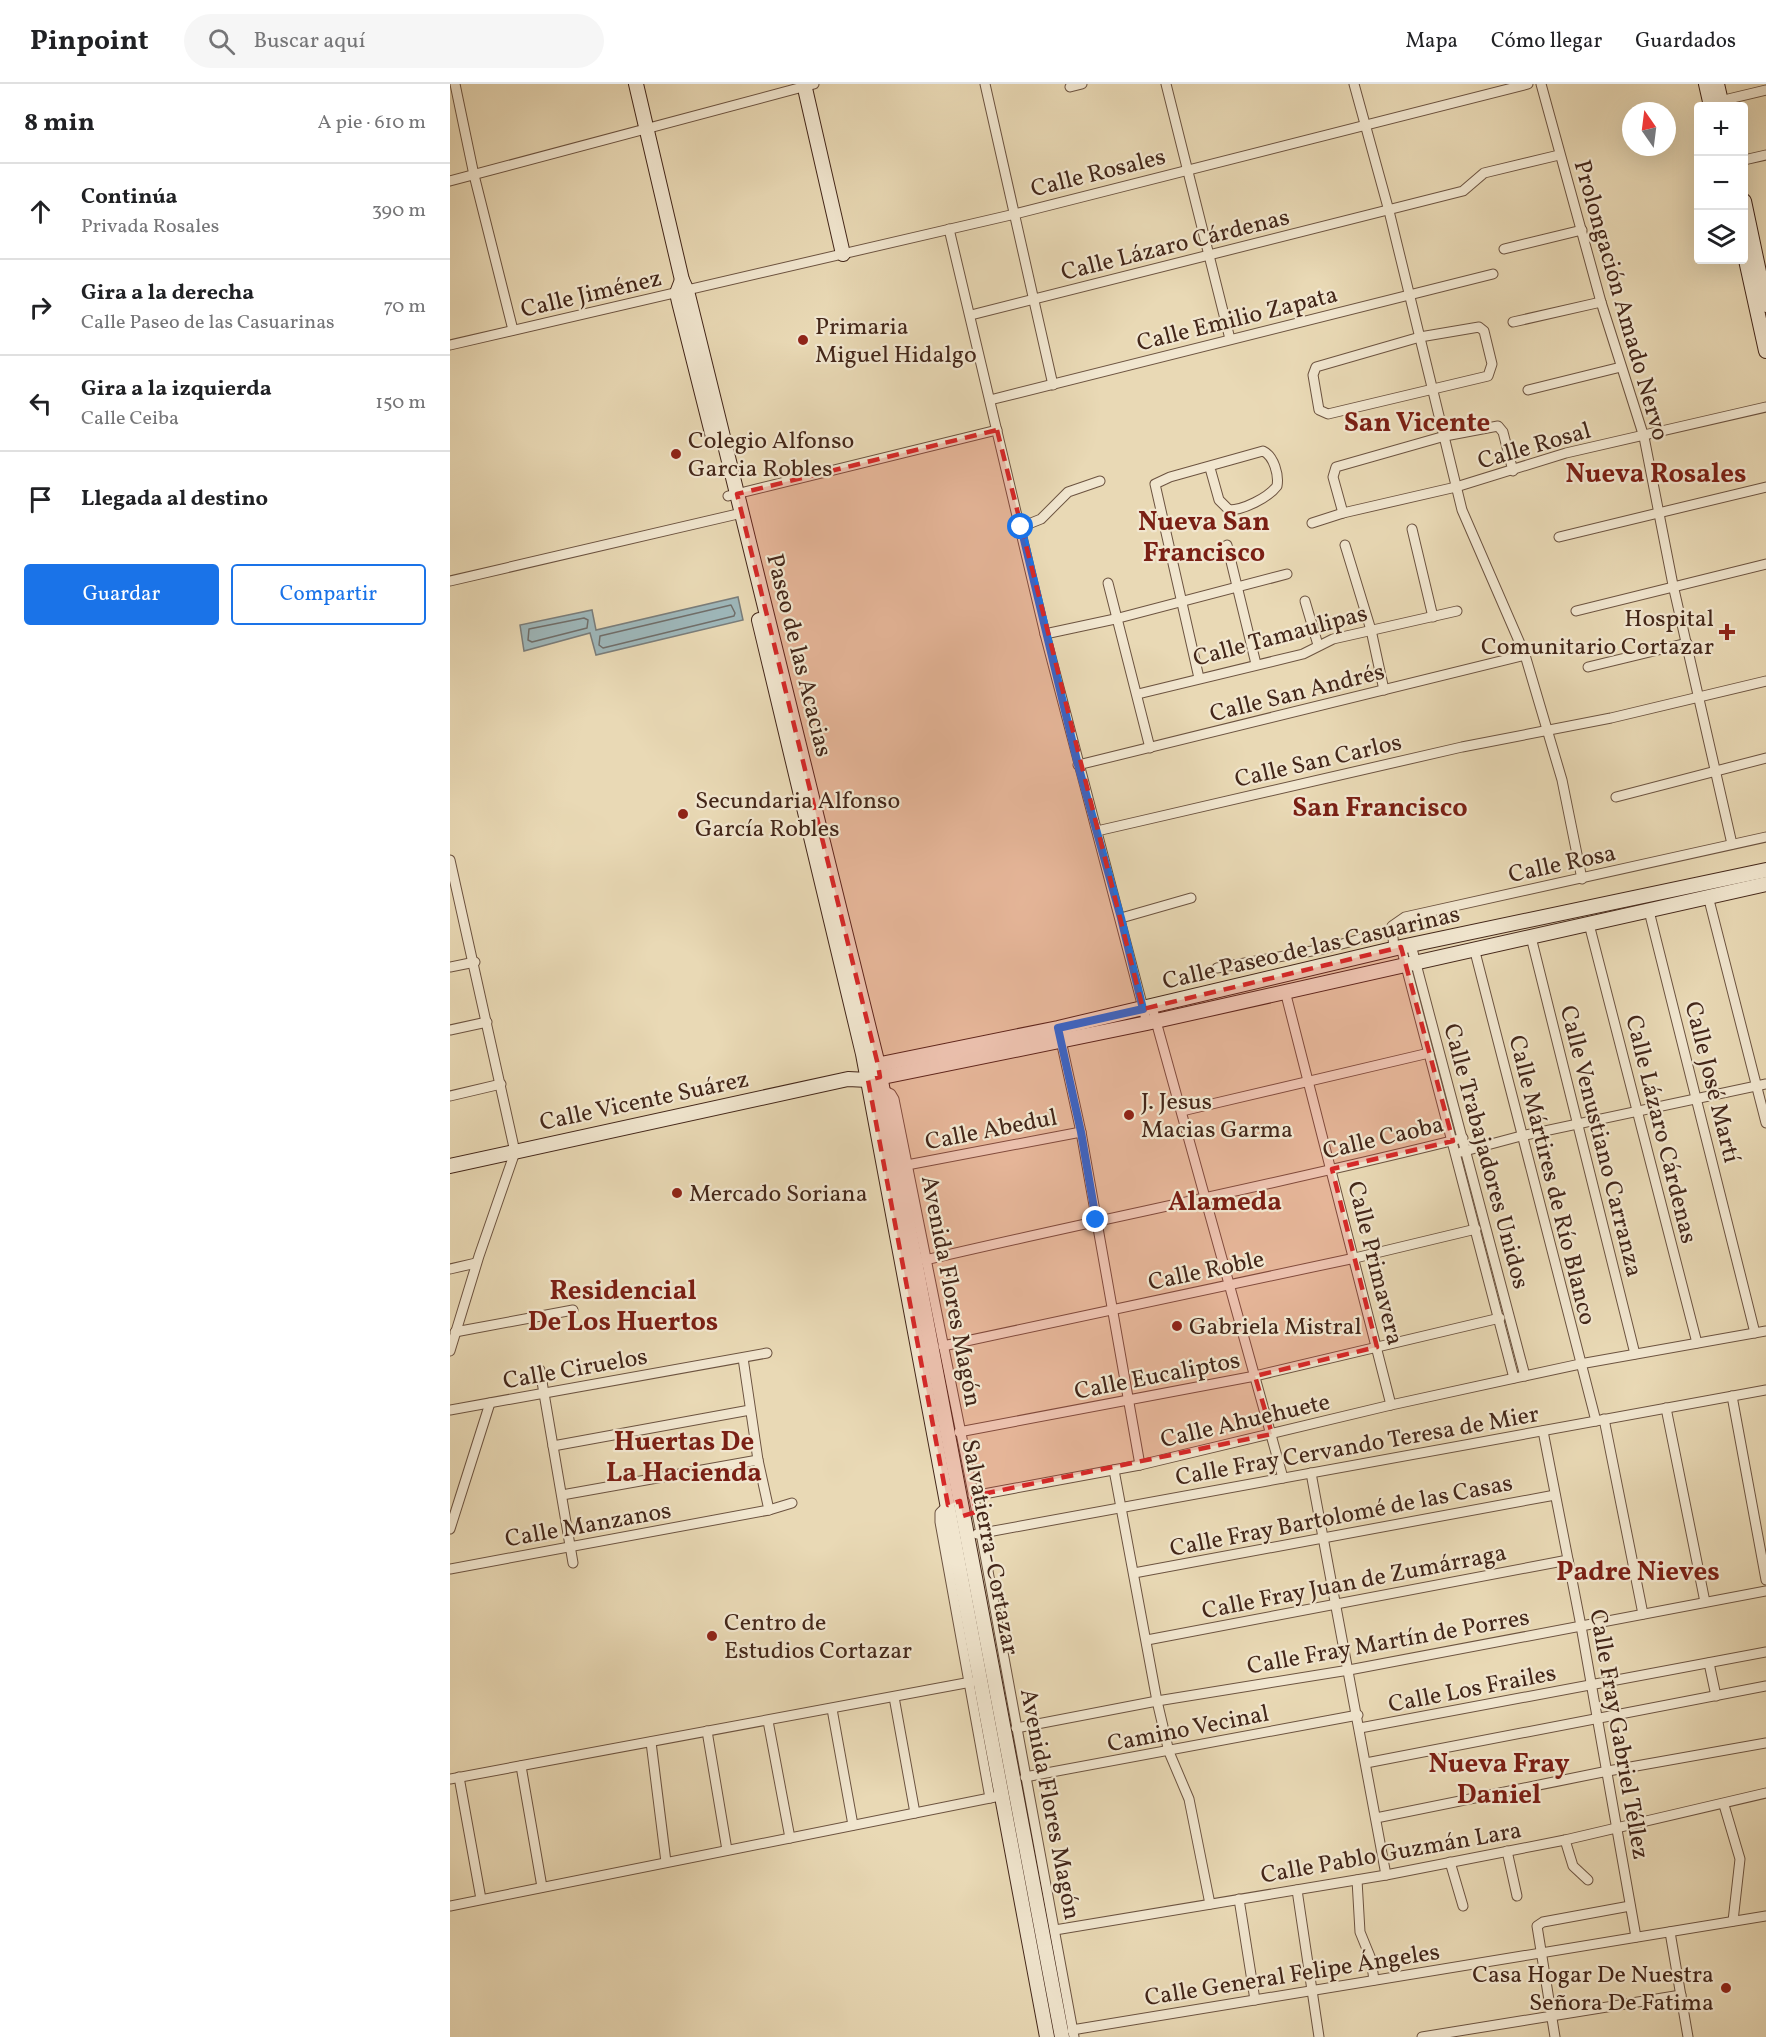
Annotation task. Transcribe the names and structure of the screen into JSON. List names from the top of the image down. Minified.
{"streets":{"main road":["Paseo de las Acacias","Calle Paseo de las Casuarinas","Calle Vicente Suárez","Salvatierra-Cortazar"],"street":["Calle Rosales","Calle Lázaro Cárdenas","Calle Jiménez","Prolongación Amado Nervo","Calle Emilio Zapata","Calle Rosal","Calle Tamaulipas","Calle San Andrés","Calle San Carlos","Calle Rosa","Calle José Martí","Calle Abedul","Calle Caoba","Calle Venustiano Carranza","Calle Trabajadores Unidos","Calle Mártires de Río Blanco","Calle Primavera","Calle Roble","Avenida Flores Magón","Calle Ciruelos","Calle Eucaliptos","Calle Ahuehuete","Calle Fray Cervando Teresa de Mier","Calle Fray Bartolomé de las Casas","Calle Manzanos","Calle Fray Juan de Zumárraga","Calle Fray Martín de Porres","Calle Los Frailes","Camino Vecinal","Calle Fray Gabriel Téllez","Calle Pablo Guzmán Lara","Calle General Felipe Ángeles"]},"crossings":[["Calle Rosales","Calle Jiménez"],["Calle Rosales","Paseo de las Acacias"],["Calle Lázaro Cárdenas","Prolongación Amado Nervo"],["Calle Lázaro Cárdenas","Calle Paseo de las Casuarinas"],["Calle Lázaro Cárdenas","Calle Ahuehuete"],["Calle Jiménez","Paseo de las Acacias"],["Prolongación Amado Nervo","Calle Rosal"],["Prolongación Amado Nervo","Calle San Carlos"],["Prolongación Amado Nervo","Calle Rosa"],["Paseo de las Acacias","Calle Paseo de las Casuarinas"],["Paseo de las Acacias","Calle Vicente Suárez"],["Paseo de las Acacias","Avenida Flores Magón"],["Paseo de las Acacias","Salvatierra-Cortazar"],["Calle Rosa","Calle Paseo de las Casuarinas"],["Calle Rosa","Calle Trabajadores Unidos"],["Calle Paseo de las Casuarinas","Calle José Martí"],["Calle Paseo de las Casuarinas","Calle Vicente Suárez"],["Calle Paseo de las Casuarinas","Calle Venustiano Carranza"],["Calle Paseo de las Casuarinas","Calle Trabajadores Unidos"],["Calle Paseo de las Casuarinas","Calle Mártires de Río Blanco"],["Calle Paseo de las Casuarinas","Calle Primavera"],["Calle Paseo de las Casuarinas","Avenida Flores Magón"],["Calle Paseo de las Casuarinas","Salvatierra-Cortazar"],["Calle José Martí","Calle Ahuehuete"],["Calle Vicente Suárez","Avenida Flores Magón"],["Calle Vicente Suárez","Salvatierra-Cortazar"],["Calle Abedul","Avenida Flores Magón"],["Calle Caoba","Calle Trabajadores Unidos"],["Calle Caoba","Calle Primavera"],["Calle Caoba","Avenida Flores Magón"],["Calle Venustiano Carranza","Calle Ahuehuete"],["Calle Trabajadores Unidos","Calle Roble"],["Calle Trabajadores Unidos","Calle Eucaliptos"],["Calle Trabajadores Unidos","Calle Ahuehuete"],["Calle Mártires de Río Blanco","Calle Ahuehuete"],["Calle Mártires de Río Blanco","Calle Fray Cervando Teresa de Mier"],["Calle Mártires de Río Blanco","Calle Fray Martín de Porres"],["Calle Primavera","Calle Roble"],["Calle Primavera","Calle Eucaliptos"],["Calle Primavera","Calle Ahuehuete"],["Calle Roble","Avenida Flores Magón"],["Avenida Flores Magón","Calle Eucaliptos"],["Avenida Flores Magón","Calle Ahuehuete"],["Avenida Flores Magón","Calle Fray Cervando Teresa de Mier"],["Avenida Flores Magón","Salvatierra-Cortazar"],["Avenida Flores Magón","Calle Fray Martín de Porres"],["Avenida Flores Magón","Camino Vecinal"],["Avenida Flores Magón","Calle Pablo Guzmán Lara"],["Avenida Flores Magón","Calle General Felipe Ángeles"],["Calle Fray Cervando Teresa de Mier","Salvatierra-Cortazar"],["Calle Fray Cervando Teresa de Mier","Calle Fray Gabriel Téllez"],["Calle Fray Bartolomé de las Casas","Calle Fray Gabriel Téllez"],["Salvatierra-Cortazar","Calle General Felipe Ángeles"],["Calle Fray Juan de Zumárraga","Calle Fray Gabriel Téllez"],["Calle Fray Martín de Porres","Calle Fray Gabriel Téllez"],["Calle Los Frailes","Calle Fray Gabriel Téllez"],["Calle Fray Gabriel Téllez","Calle Pablo Guzmán Lara"],["Calle Fray Gabriel Téllez","Calle General Felipe Ángeles"]],"districts":["San Vicente","Nueva Rosales","Nueva San Francisco","San Francisco","Alameda","Residencial De Los Huertos","Huertas De La Hacienda","Padre Nieves","Nueva Fray Daniel"],"places":{"other":["Primaria Miguel Hidalgo","Colegio Alfonso Garcia Robles","Secundaria Alfonso García Robles","J. Jesus Macias Garma","Mercado Soriana","Gabriela Mistral","Centro de Estudios Cortazar","Casa Hogar De Nuestra Señora De Fatima"],"health":["Hospital Comunitario Cortazar"]},"north":"top","page":{"header":"Pinpoint","search":"Buscar aquí","nav":["Mapa","Cómo llegar","Guardados"],"heading":["8 min","A pie · 610 m"],"map_buttons":["+","−"],"list":[["Continúa","Privada Rosales","390 m"],["Gira a la derecha","Calle Paseo de las Casuarinas","70 m"],["Gira a la izquierda","Calle Ceiba","150 m"],"Llegada al destino"],"buttons":["Guardar","Compartir"]}}
